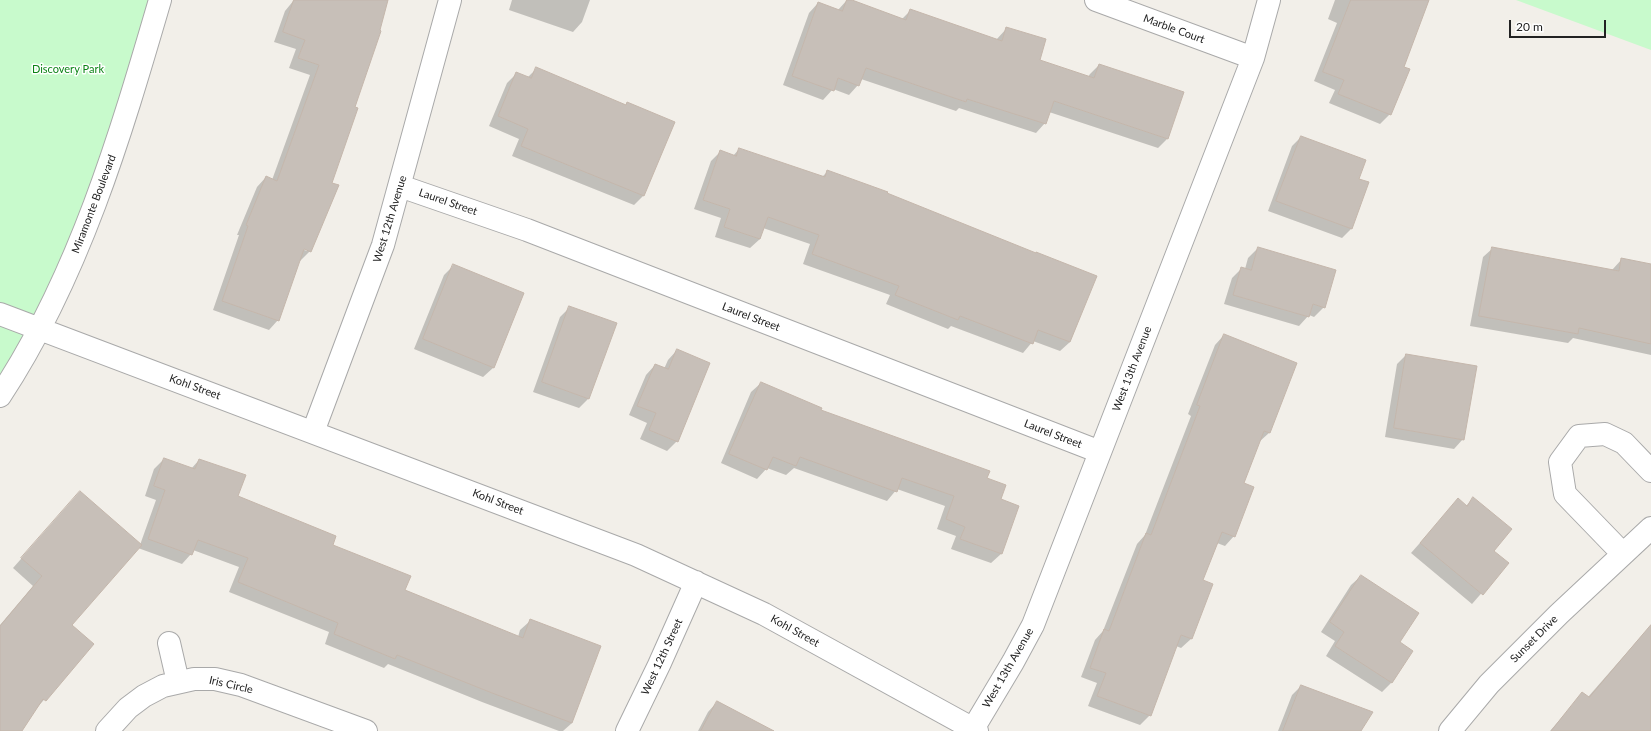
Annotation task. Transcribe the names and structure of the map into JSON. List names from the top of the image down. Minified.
{"streets":{"street":["Marble Court","Laurel Street","Miramonte Boulevard","West 12th Avenue","West 13th Avenue","Kohl Street","Sunset Drive","West 12th Street","Iris Circle"]},"crossings":[["Marble Court","West 13th Avenue"],["Laurel Street","West 12th Avenue"],["Laurel Street","West 13th Avenue"],["Miramonte Boulevard","Kohl Street"],["West 12th Avenue","Kohl Street"],["West 13th Avenue","Kohl Street"],["Kohl Street","West 12th Street"]],"parks":["Discovery Park"],"scale_bar":"20 m"}
